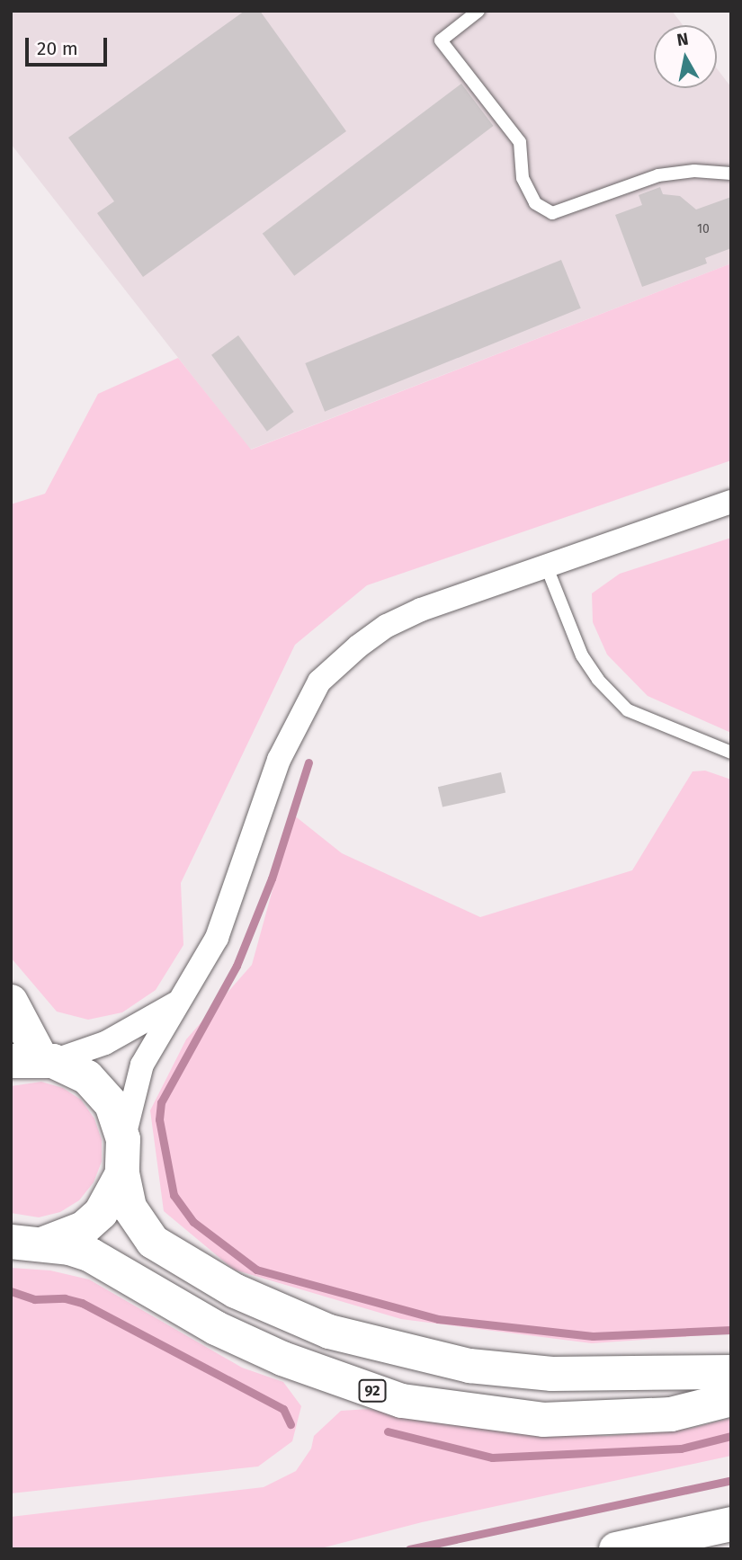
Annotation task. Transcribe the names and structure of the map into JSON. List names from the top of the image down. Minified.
{"streets":{"main road":["92"]},"house_numbers":["10"],"scale_bar":"20 m","north":"top"}
